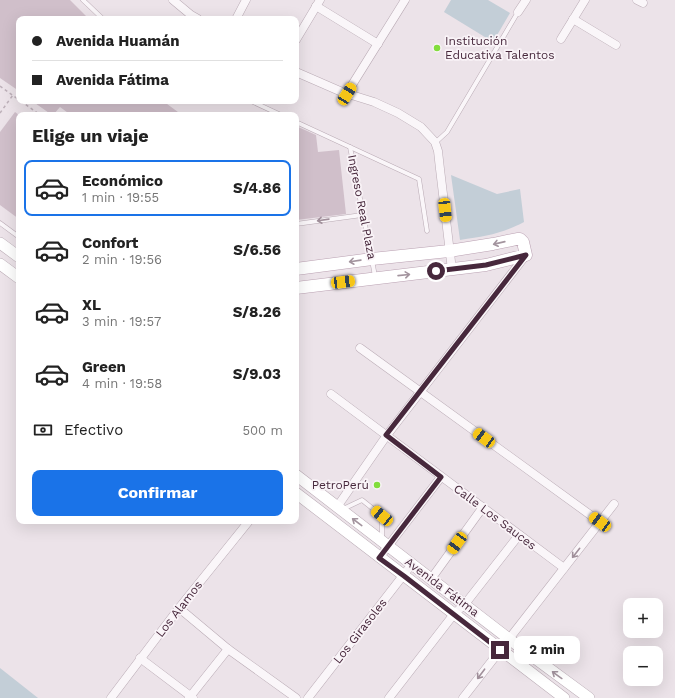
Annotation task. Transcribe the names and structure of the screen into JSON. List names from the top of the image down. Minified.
{"streets":{"main road":["Avenida Fátima"],"street":["Calle Los Sauces","Los Alamos","Los Girasoles"],"lane":["Ingreso Real Plaza"]},"crossings":[["Avenida Fátima","Los Girasoles"]],"places":["Institución Educativa Talentos","PetroPerú"],"page":{"banner":["Avenida Huamán","Avenida Fátima"],"heading":"Elige un viaje","list":[{"name":"Económico","note":"1 min · 19:55","value":"S/4.86"},{"name":"Confort","note":"2 min · 19:56","value":"S/6.56"},{"name":"XL","note":"3 min · 19:57","value":"S/8.26"},{"name":"Green","note":"4 min · 19:58","value":"S/9.03"}],"pay":["Efectivo","500 m"],"buttons":"Confirmar","map_buttons":["+","−"],"bubble":"2 min"}}
